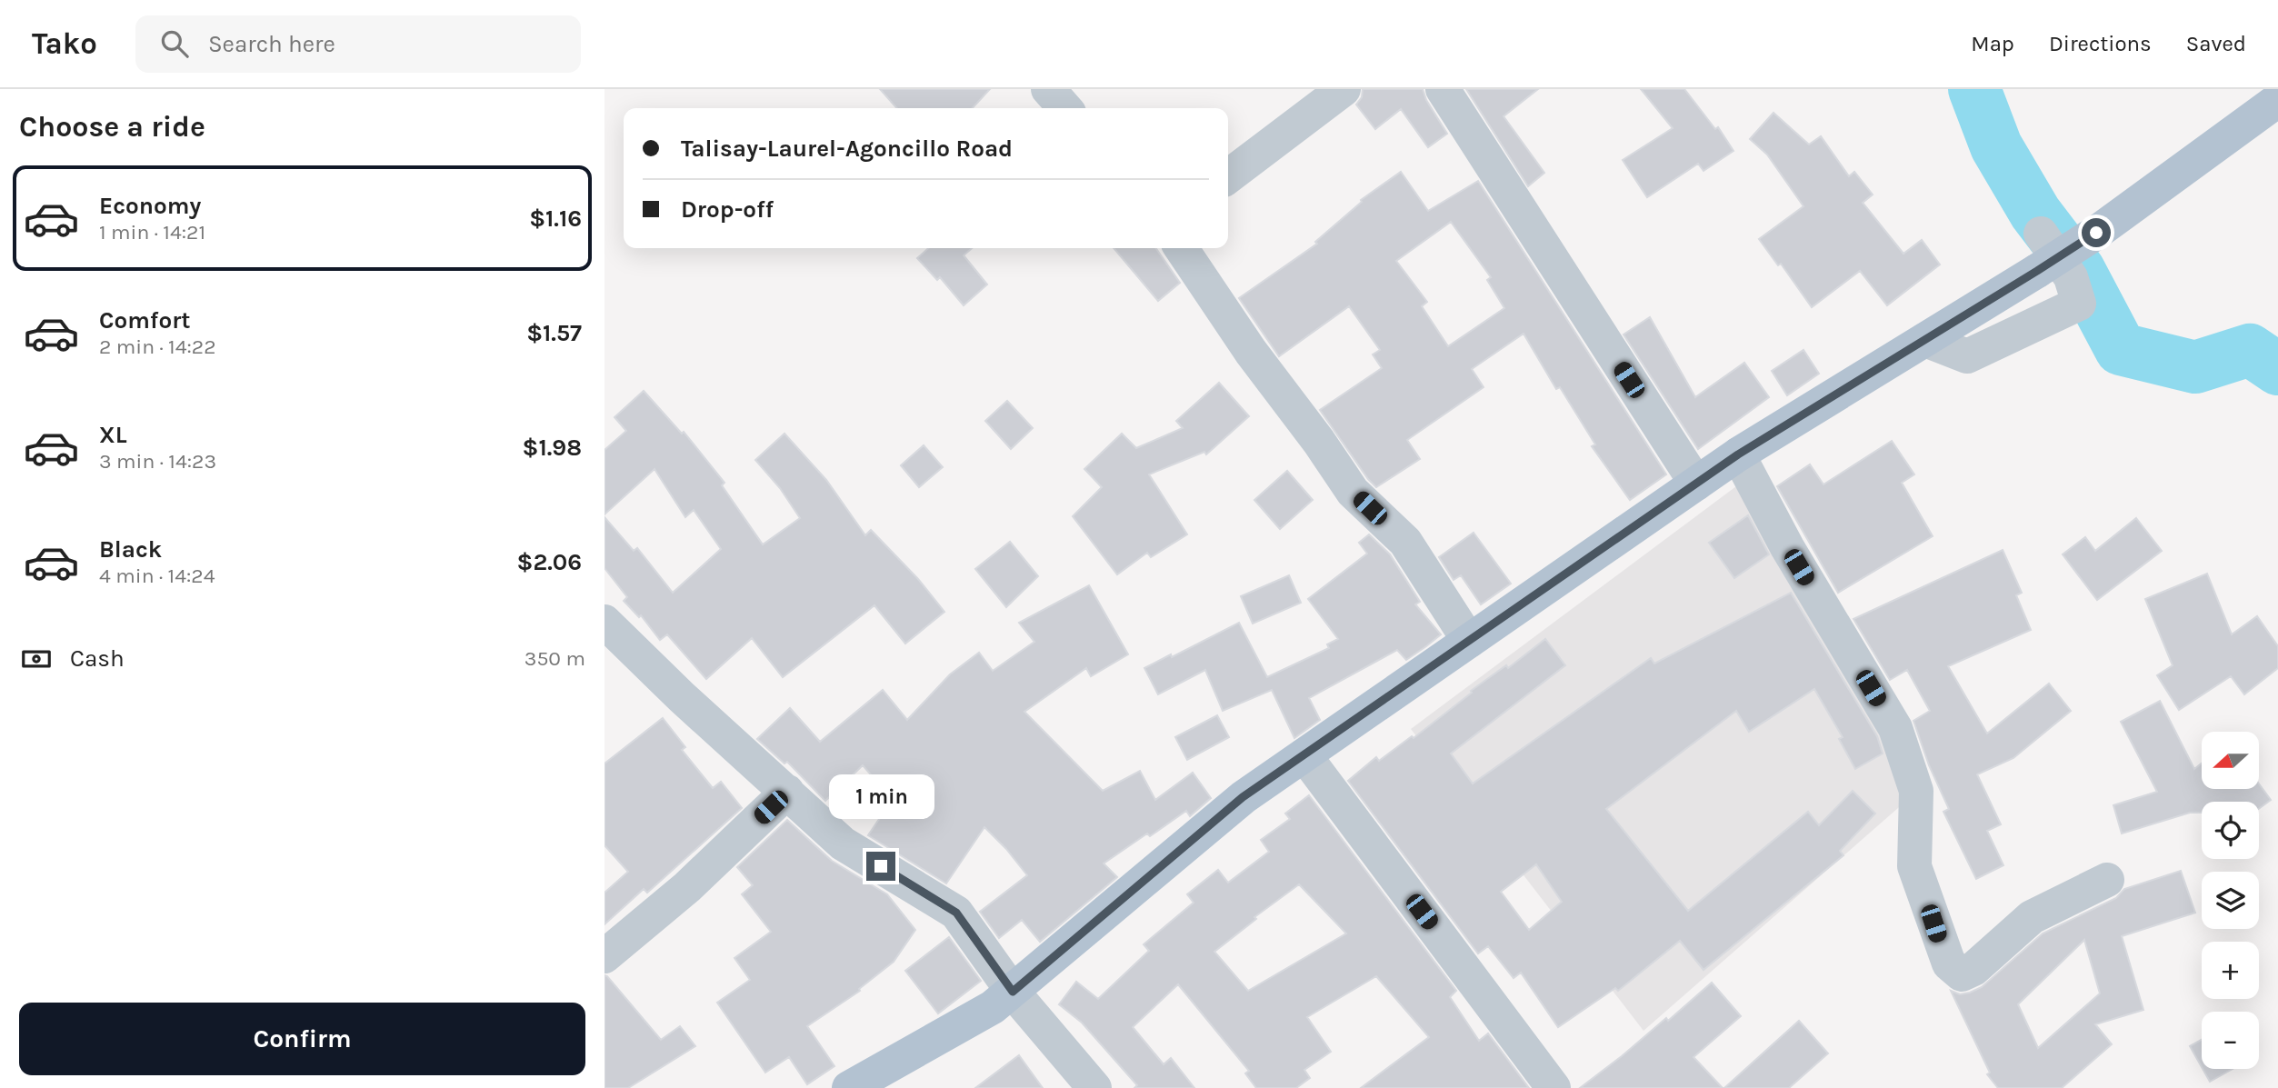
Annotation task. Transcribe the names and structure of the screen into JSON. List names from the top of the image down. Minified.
{"north":"left","page":{"header":"Tako","search":"Search here","nav":["Map","Directions","Saved"],"heading":"Choose a ride","banner":["Talisay-Laurel-Agoncillo Road","Drop-off"],"list":[{"name":"Economy","note":"1 min · 14:21","value":"$1.16"},{"name":"Comfort","note":"2 min · 14:22","value":"$1.57"},{"name":"XL","note":"3 min · 14:23","value":"$1.98"},{"name":"Black","note":"4 min · 14:24","value":"$2.06"}],"pay":["Cash","350 m"],"map_buttons":["+","−"],"bubble":"1 min","buttons":"Confirm"}}
